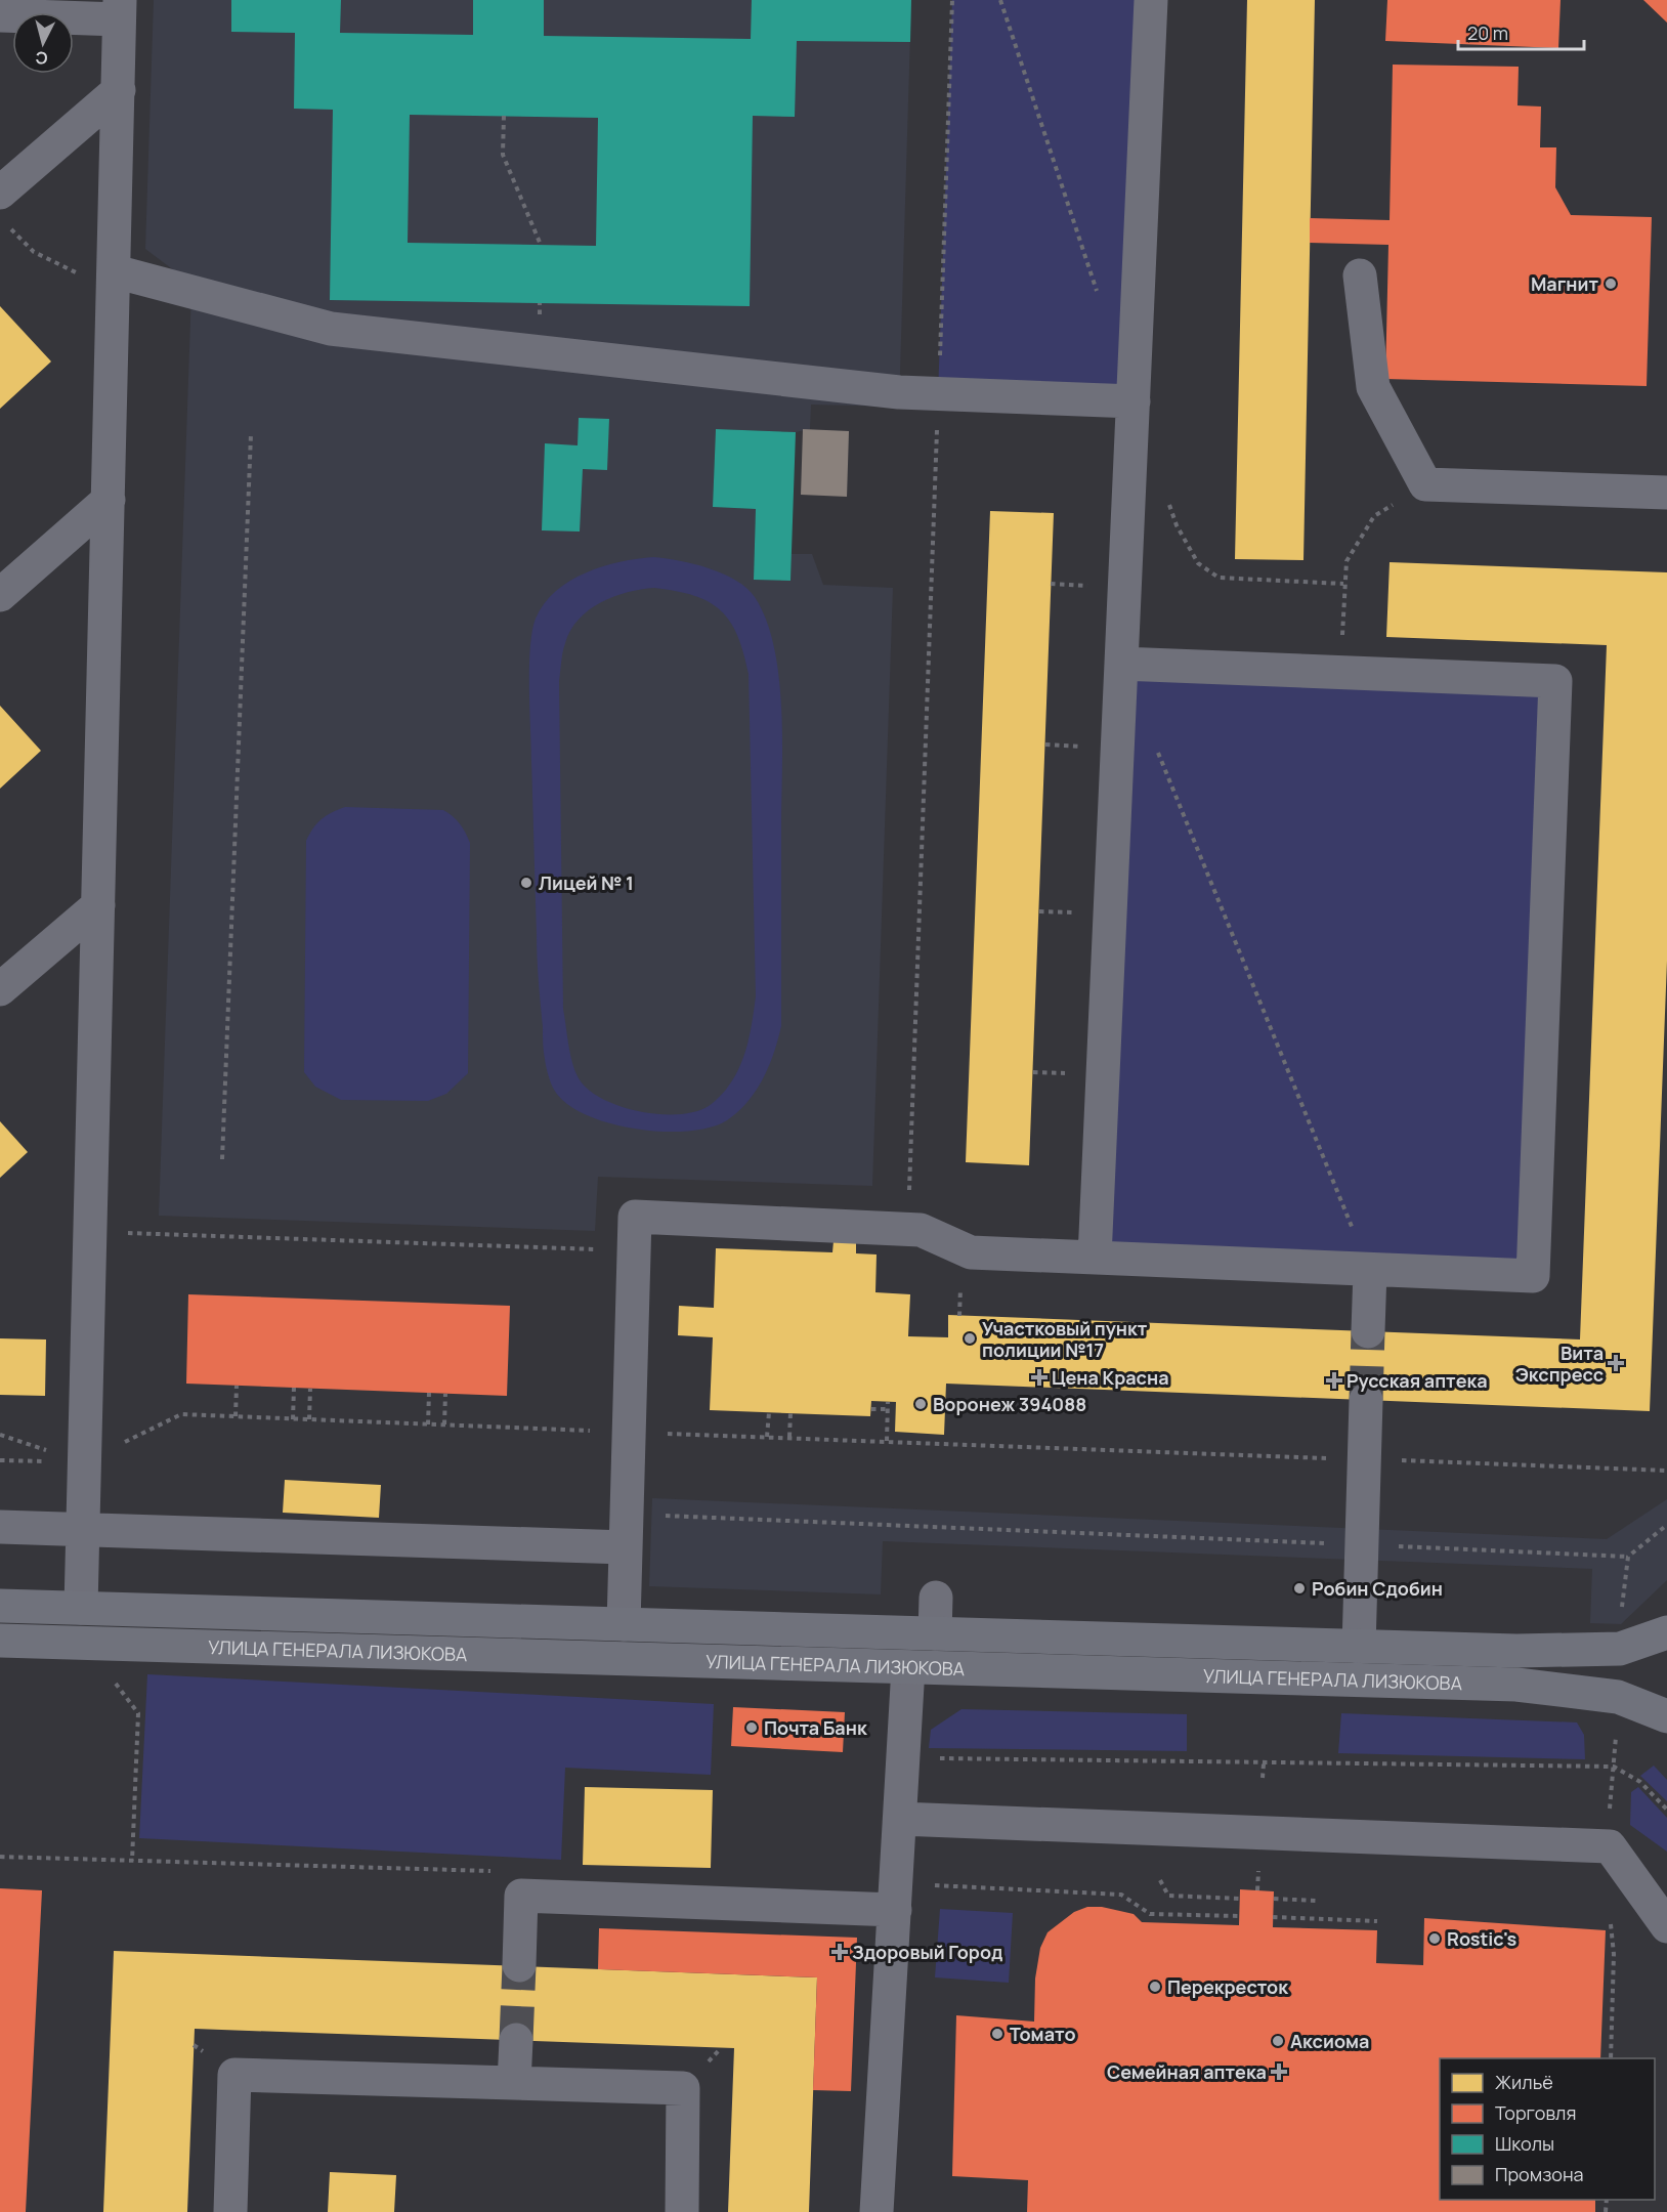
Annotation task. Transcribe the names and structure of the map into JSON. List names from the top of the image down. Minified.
{"streets":{"main road":["УЛИЦА ГЕНЕРАЛА ЛИЗЮКОВА"]},"places":{"other":["Магнит","Лицей № 1","Участковый пункт полиции №17","Воронеж 394088","Робин Сдобин","Почта Банк","Rostic's","Перекресток","Томато","Аксиома"],"health":["Вита Экспресс","Цена Красна","Русская аптека","Здоровый Город","Семейная аптека"]},"legend":["Жильё","Торговля","Школы","Промзона"],"scale_bar":"20 m","north":"bottom"}
